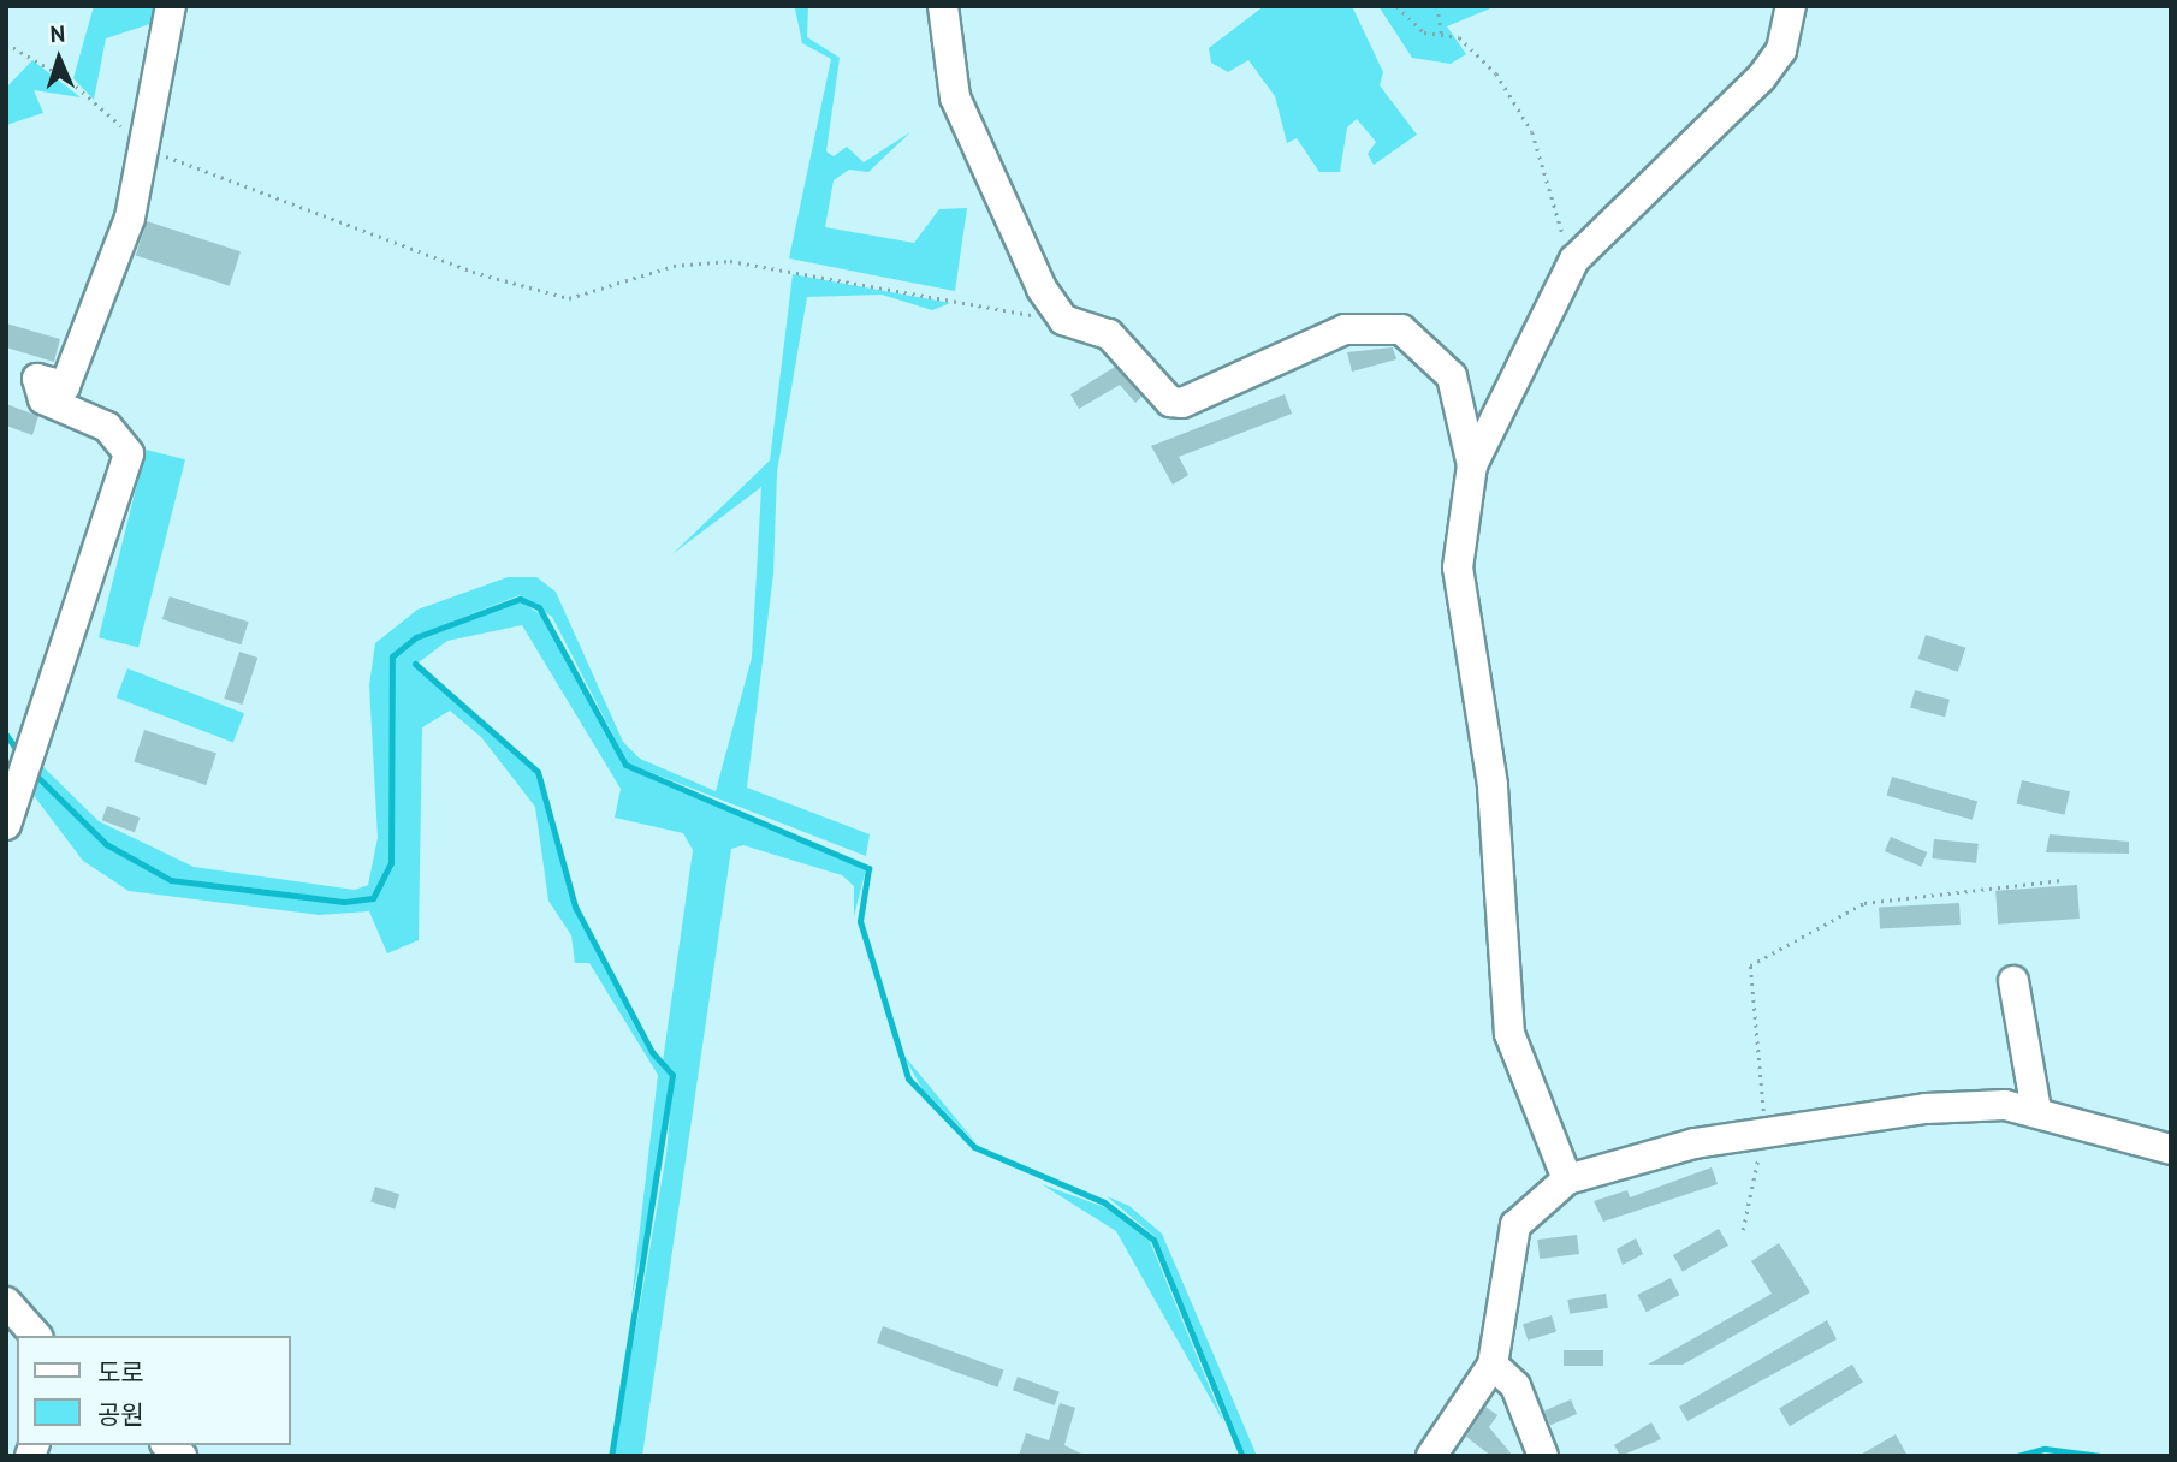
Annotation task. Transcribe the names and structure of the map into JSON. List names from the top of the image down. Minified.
{"legend":["도로","공원"],"north":"top"}
